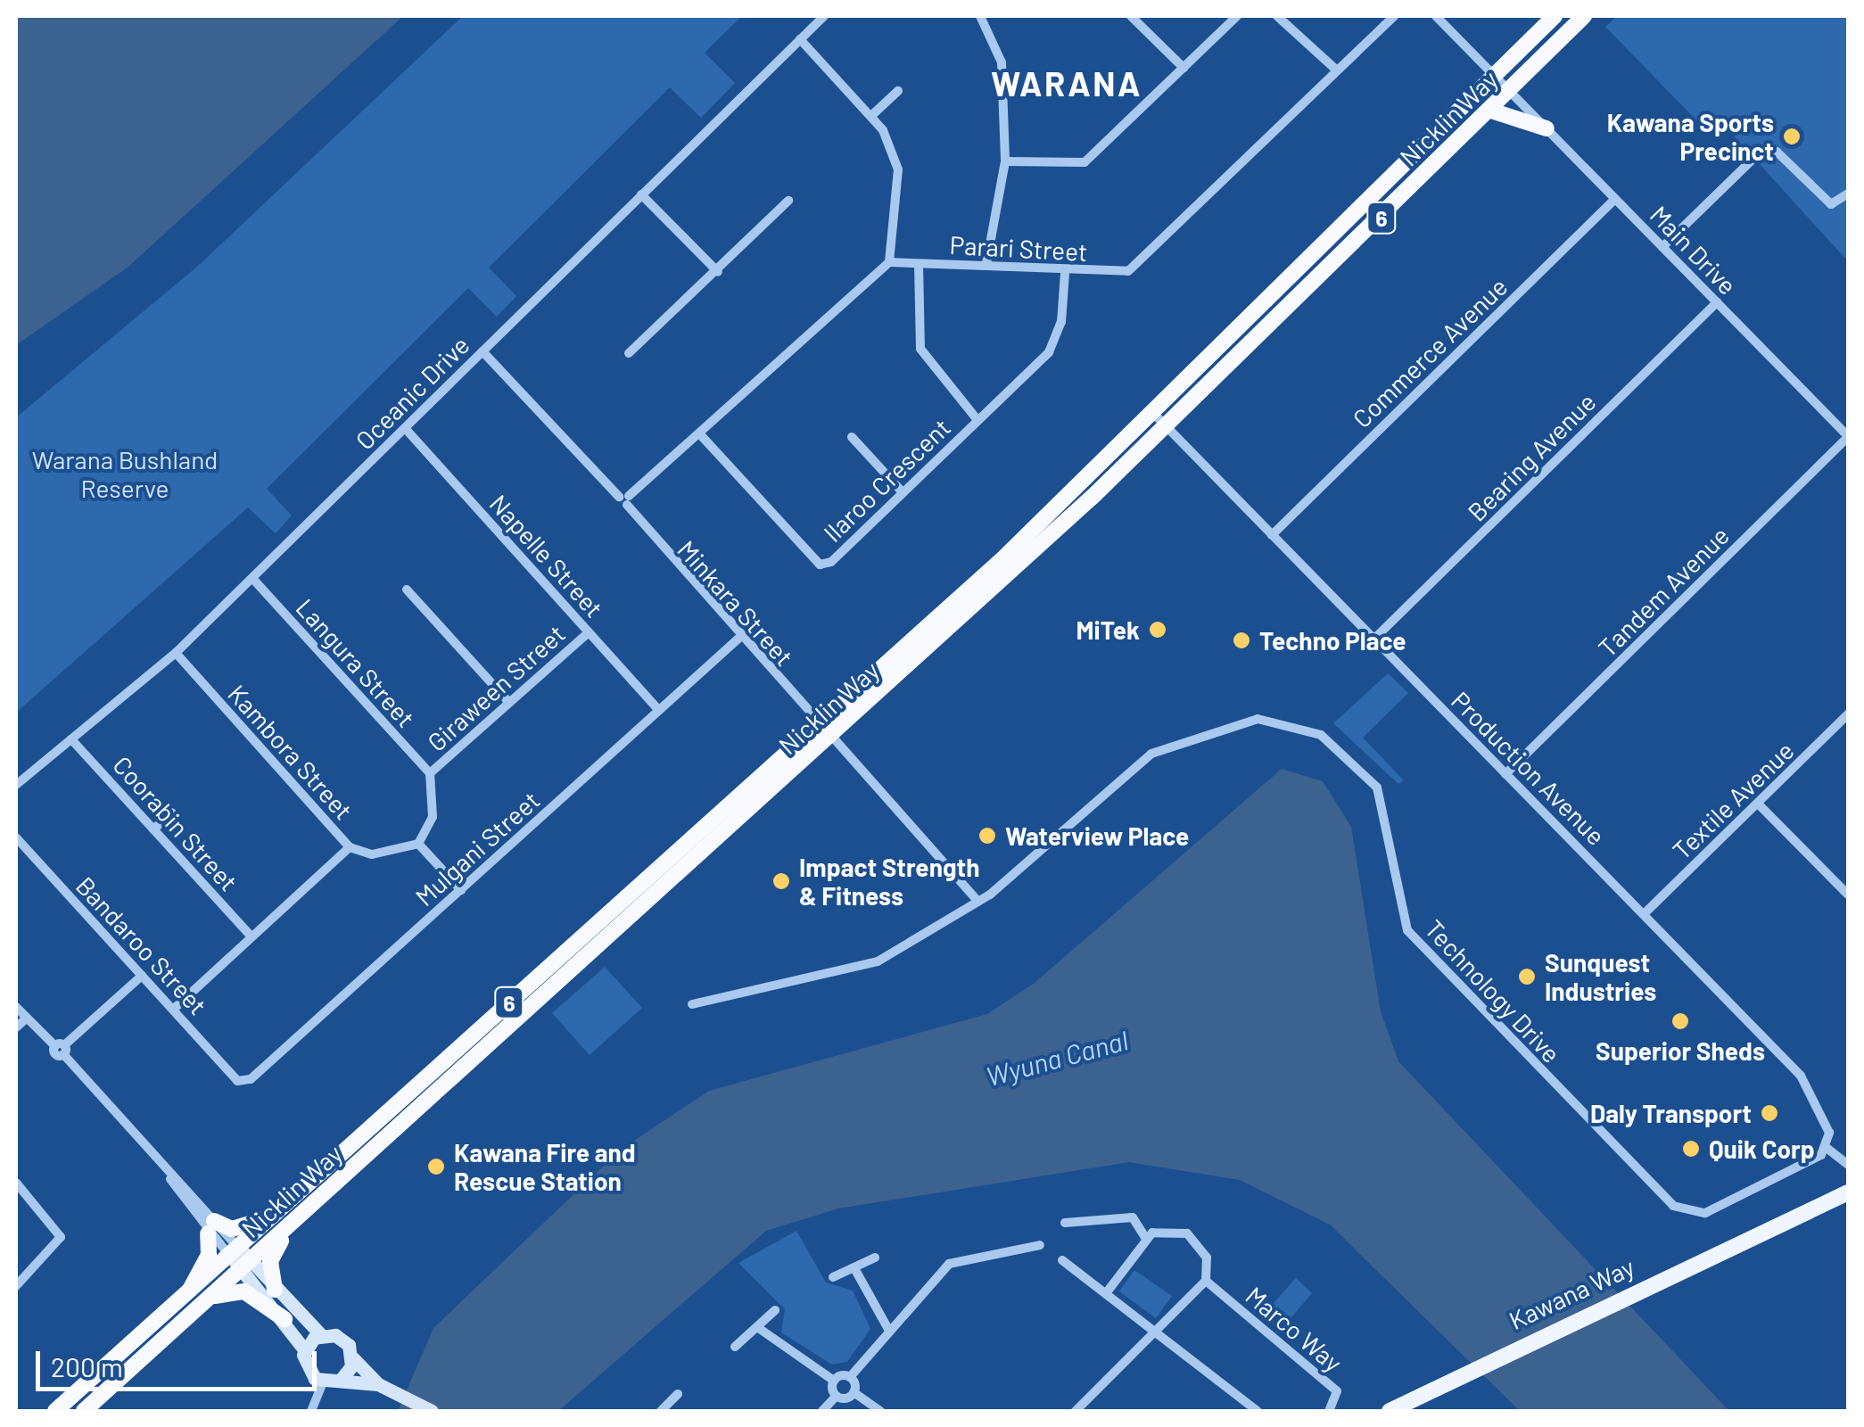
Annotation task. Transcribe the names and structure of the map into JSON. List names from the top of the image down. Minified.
{"streets":{"highway":["Nicklin Way","6"],"main road":["Kawana Way"],"street":["Parari Street","Main Drive","Commerce Avenue","Oceanic Drive","Bearing Avenue","Ilaroo Crescent","Napelle Street","Tandem Avenue","Minkara Street","Langura Street","Giraween Street","Kambora Street","Production Avenue","Textile Avenue","Coorabin Street","Mulgani Street","Bandaroo Street","Technology Drive","Marco Way"]},"crossings":[["Nicklin Way","Main Drive"],["Nicklin Way","Minkara Street"],["Nicklin Way","Production Avenue"],["Parari Street","Ilaroo Crescent"],["Main Drive","Commerce Avenue"],["Main Drive","Bearing Avenue"],["Main Drive","Tandem Avenue"],["Commerce Avenue","Production Avenue"],["Oceanic Drive","Napelle Street"],["Oceanic Drive","Minkara Street"],["Oceanic Drive","Langura Street"],["Oceanic Drive","Kambora Street"],["Oceanic Drive","Coorabin Street"],["Bearing Avenue","Production Avenue"],["Napelle Street","Giraween Street"],["Napelle Street","Mulgani Street"],["Tandem Avenue","Production Avenue"],["Minkara Street","Mulgani Street"],["Minkara Street","Technology Drive"],["Langura Street","Giraween Street"],["Production Avenue","Textile Avenue"],["Production Avenue","Technology Drive"],["Mulgani Street","Bandaroo Street"]],"districts":["WARANA"],"water":["Wyuna Canal"],"parks":["Warana Bushland Reserve"],"places":["Kawana Sports Precinct","MiTek","Techno Place","Waterview Place","Impact Strength & Fitness","Sunquest Industries","Superior Sheds","Daly Transport","Quik Corp","Kawana Fire and Rescue Station"],"scale_bar":"200 m"}
